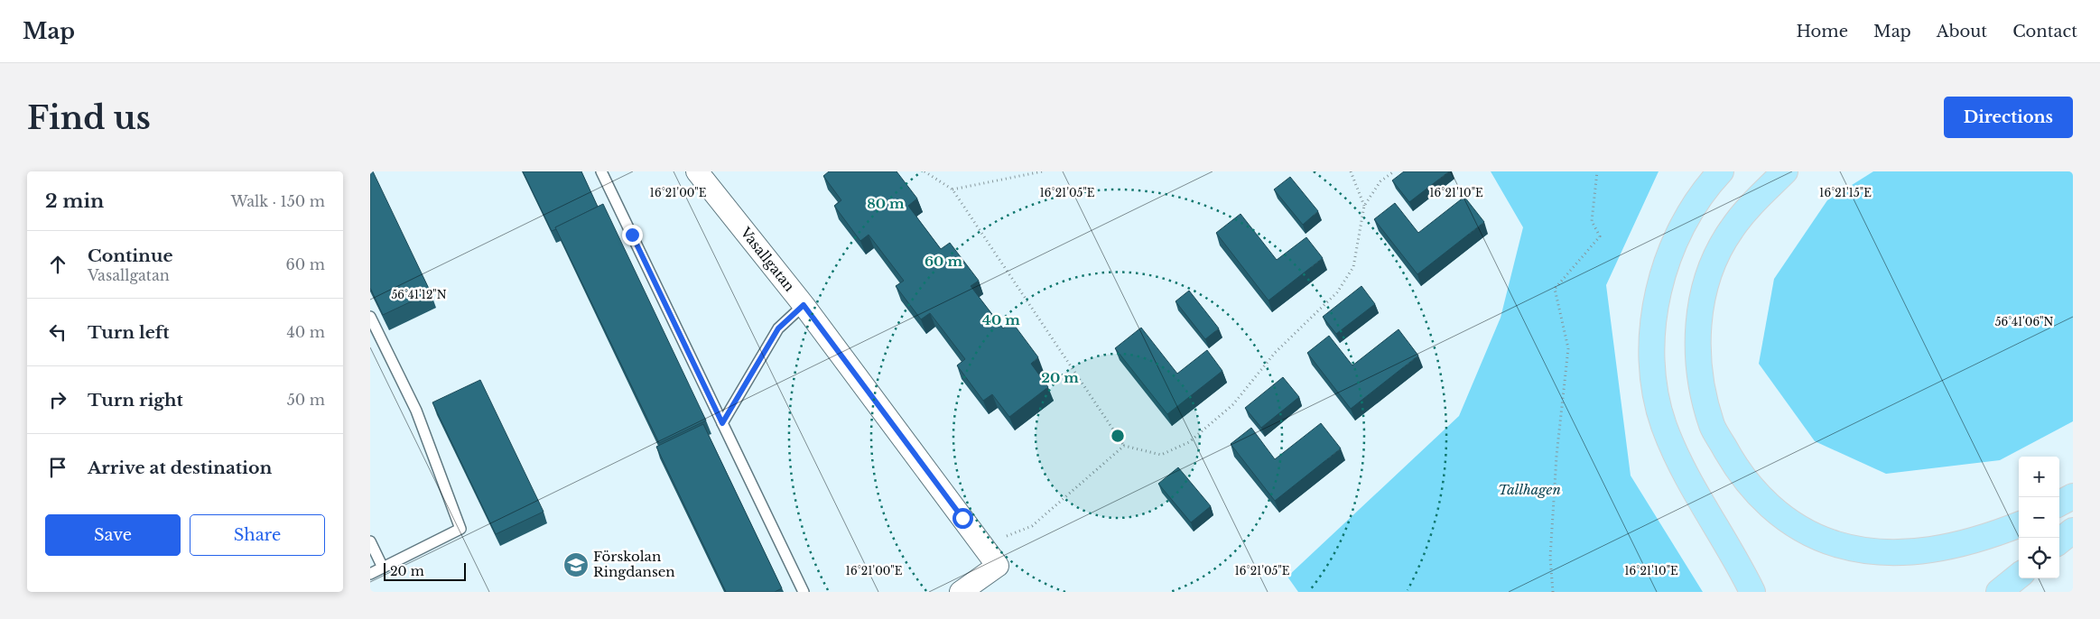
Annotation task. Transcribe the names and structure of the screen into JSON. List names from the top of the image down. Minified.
{"streets":{"street":["Vasallgatan"]},"parks":["Tallhagen"],"places":{"school or university":["Förskolan Ringdansen"]},"scale_bar":"20 m","page":{"header":"Map","nav":["Home","Map","About","Contact"],"buttons":["Directions",["Save","Share"]],"title":"Find us","heading":["2 min","Walk · 150 m"],"list":[["Continue","Vasallgatan","60 m"],["Turn left","40 m"],["Turn right","50 m"],"Arrive at destination"],"map_buttons":["+","−"],"scale":"20 m"},"coordinates":["16°21'00\"E","16°21'05\"E","16°21'10\"E","16°21'15\"E","56°41'12\"N","56°41'06\"N"],"rings":["80 m","60 m","40 m","20 m"]}
